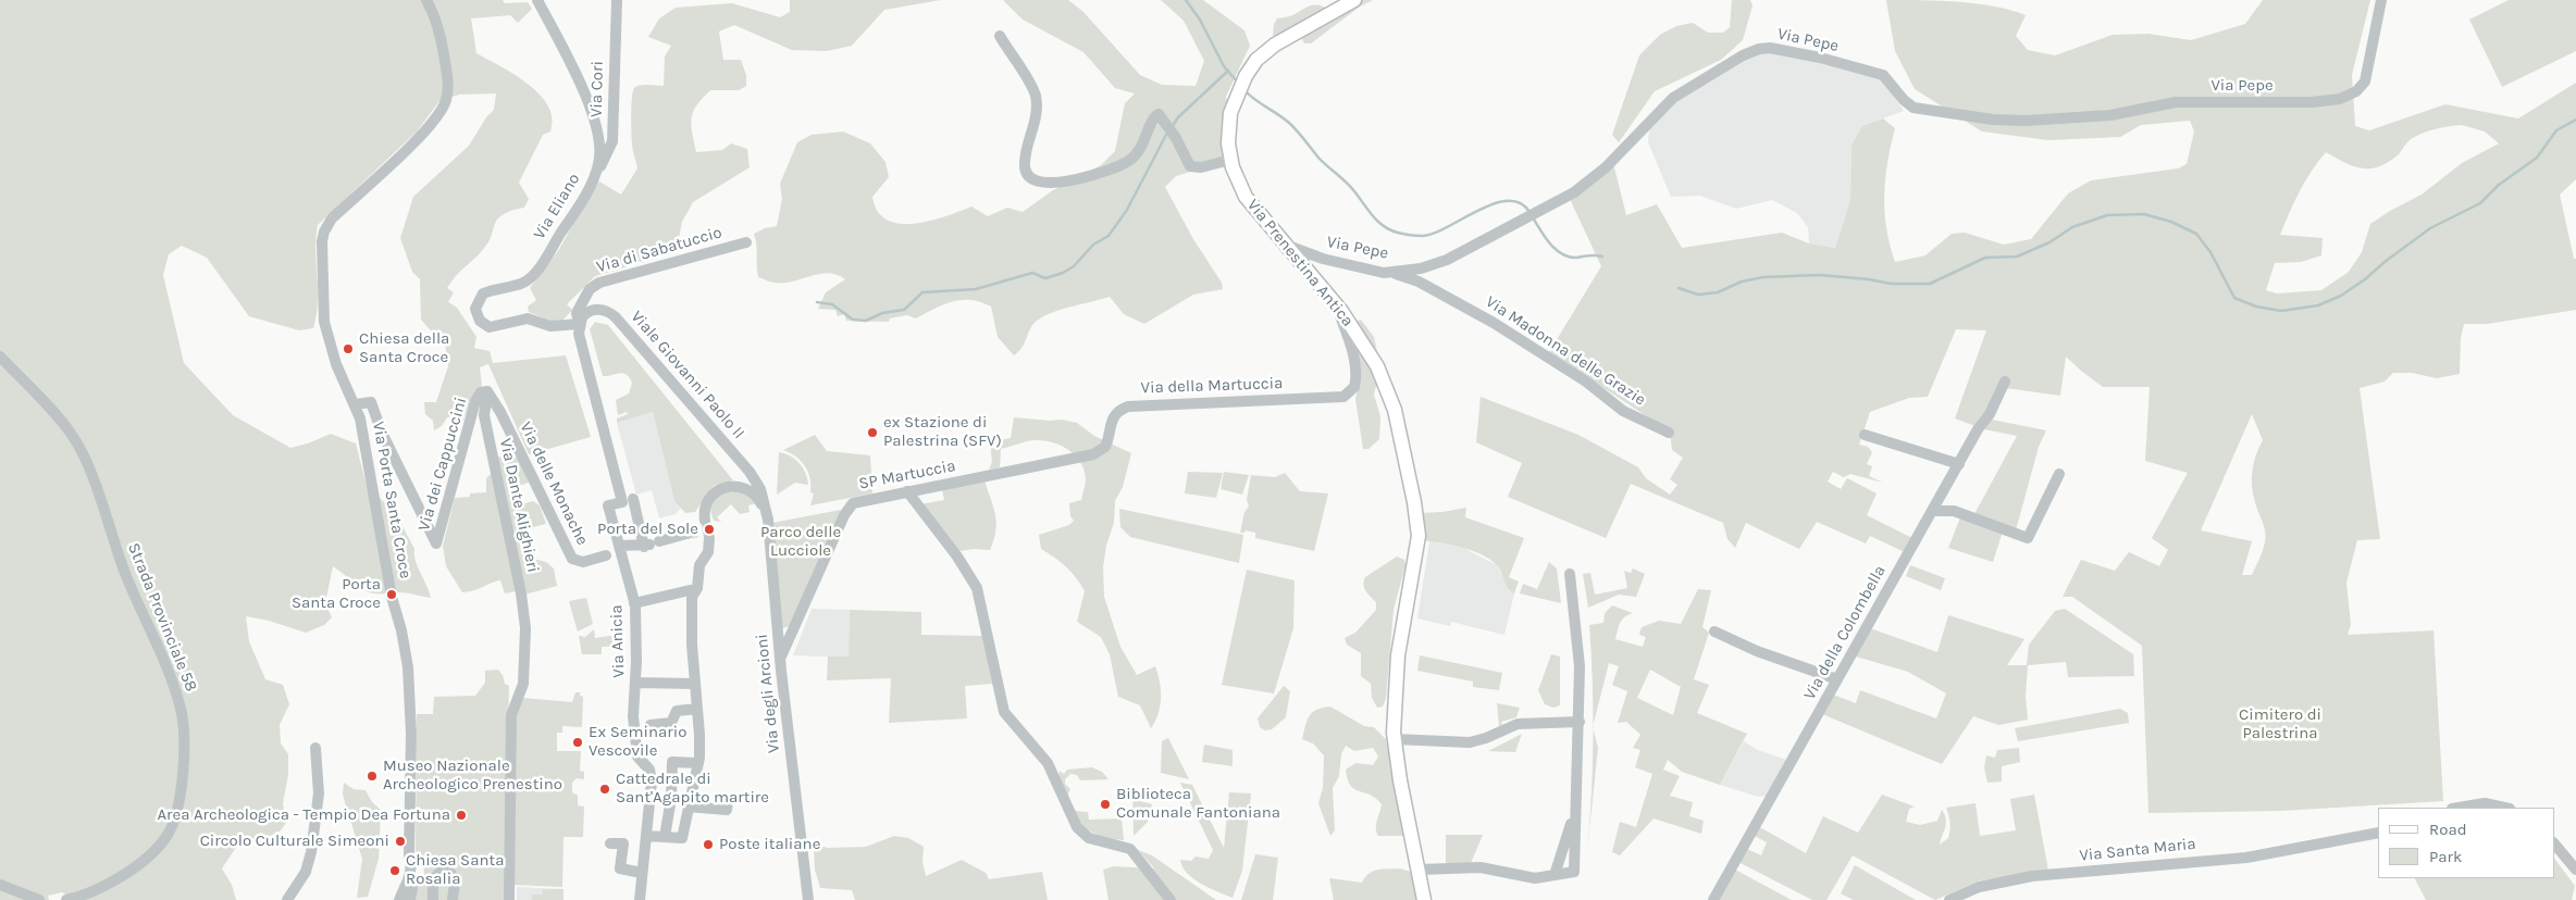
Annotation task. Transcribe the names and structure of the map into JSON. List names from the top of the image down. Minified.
{"streets":{"main road":["Via Prenestina Antica"],"street":["Via Pepe","Via Cori","Via Eliano","Via di Sabatuccio","Via Madonna delle Grazie","Viale Giovanni Paolo II","Via della Martuccia","Via dei Cappuccini","SP Martuccia","Via delle Monache","Via Porta Santa Croce","Via Dante Alighieri","Strada Provinciale 58","Via della Colombella","Via Anicia","Via degli Arcioni","Via Santa Maria"]},"crossings":[["Via Pepe","Via Prenestina Antica"],["Via Pepe","Via Madonna delle Grazie"],["Via Cori","Via Eliano"],["Via Eliano","Via di Sabatuccio"],["Via Eliano","Viale Giovanni Paolo II"],["Via Eliano","Via Anicia"],["Via di Sabatuccio","Viale Giovanni Paolo II"],["Via di Sabatuccio","Via Anicia"],["Via Prenestina Antica","Via della Martuccia"],["Viale Giovanni Paolo II","Via Anicia"],["Viale Giovanni Paolo II","Via degli Arcioni"],["Via della Martuccia","SP Martuccia"],["Via dei Cappuccini","Via delle Monache"],["Via dei Cappuccini","Via Porta Santa Croce"],["Via dei Cappuccini","Via Dante Alighieri"],["SP Martuccia","Via degli Arcioni"],["Via delle Monache","Via Dante Alighieri"],["Via delle Monache","Via Anicia"]],"parks":["Parco delle Lucciole","Cimitero di Palestrina"],"places":["Chiesa della Santa Croce","ex Stazione di Palestrina (SFV)","Porta del Sole","Porta Santa Croce","Ex Seminario Vescovile","Museo Nazionale Archeologico Prenestino","Cattedrale di Sant'Agapito martire","Biblioteca Comunale Fantoniana","Area Archeologica - Tempio Dea Fortuna","Circolo Culturale Simeoni","Poste italiane","Chiesa Santa Rosalia"],"legend":["Road","Park"]}
